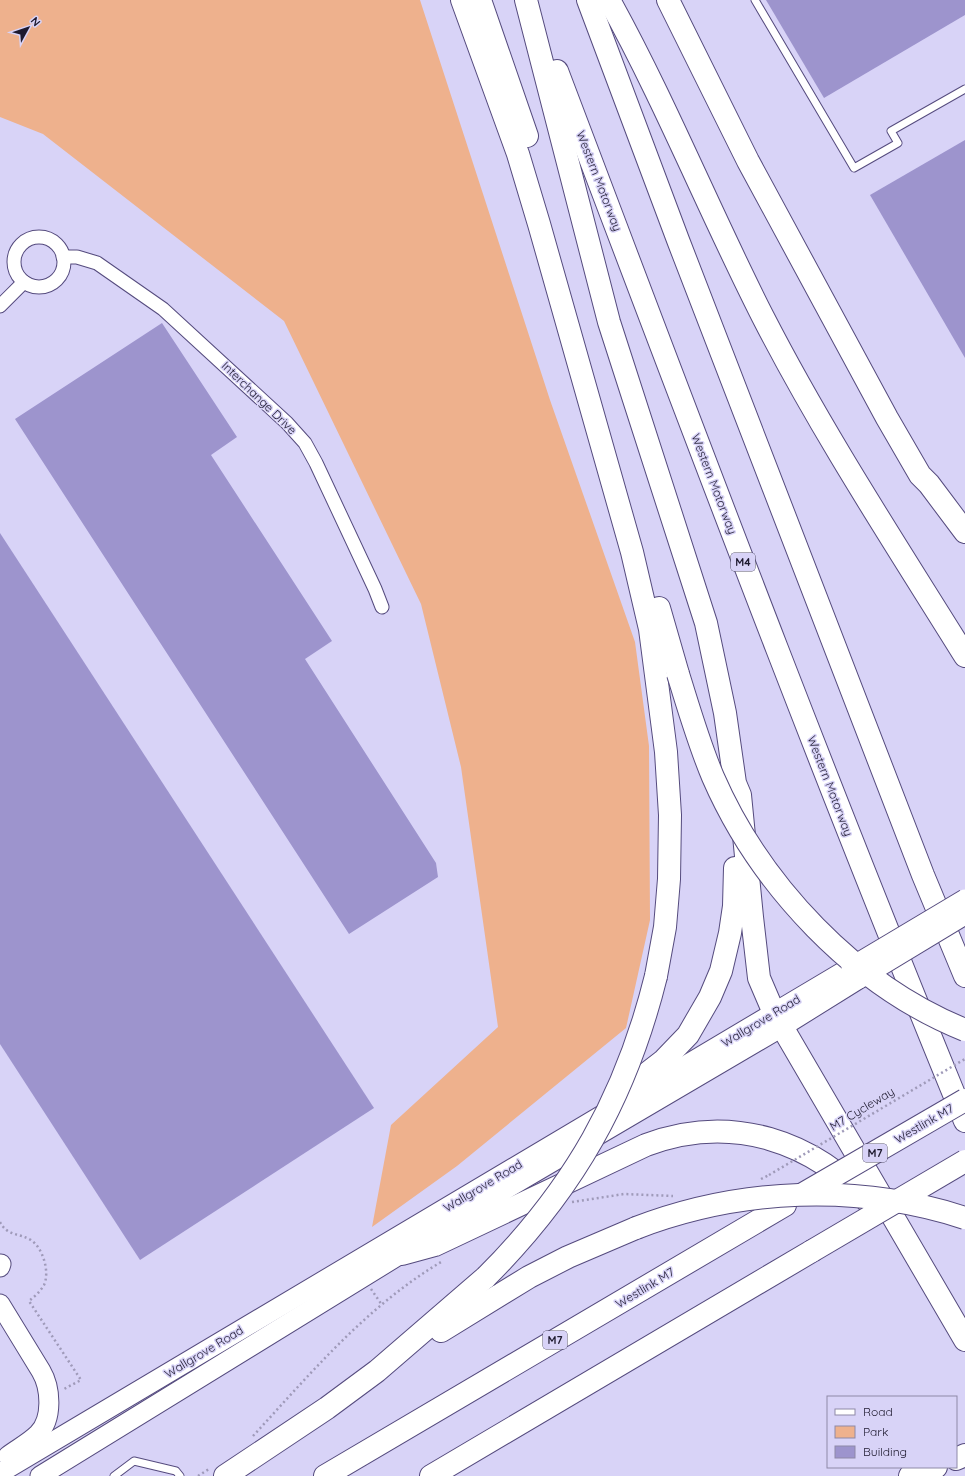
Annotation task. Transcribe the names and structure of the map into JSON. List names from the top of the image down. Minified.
{"streets":{"highway":["Western Motorway","M4","Westlink M7","M7"],"main road":["Wallgrove Road"],"street":["Interchange Drive"],"path":["M7 Cycleway"]},"legend":["Road","Park","Building"],"north":"top right"}
